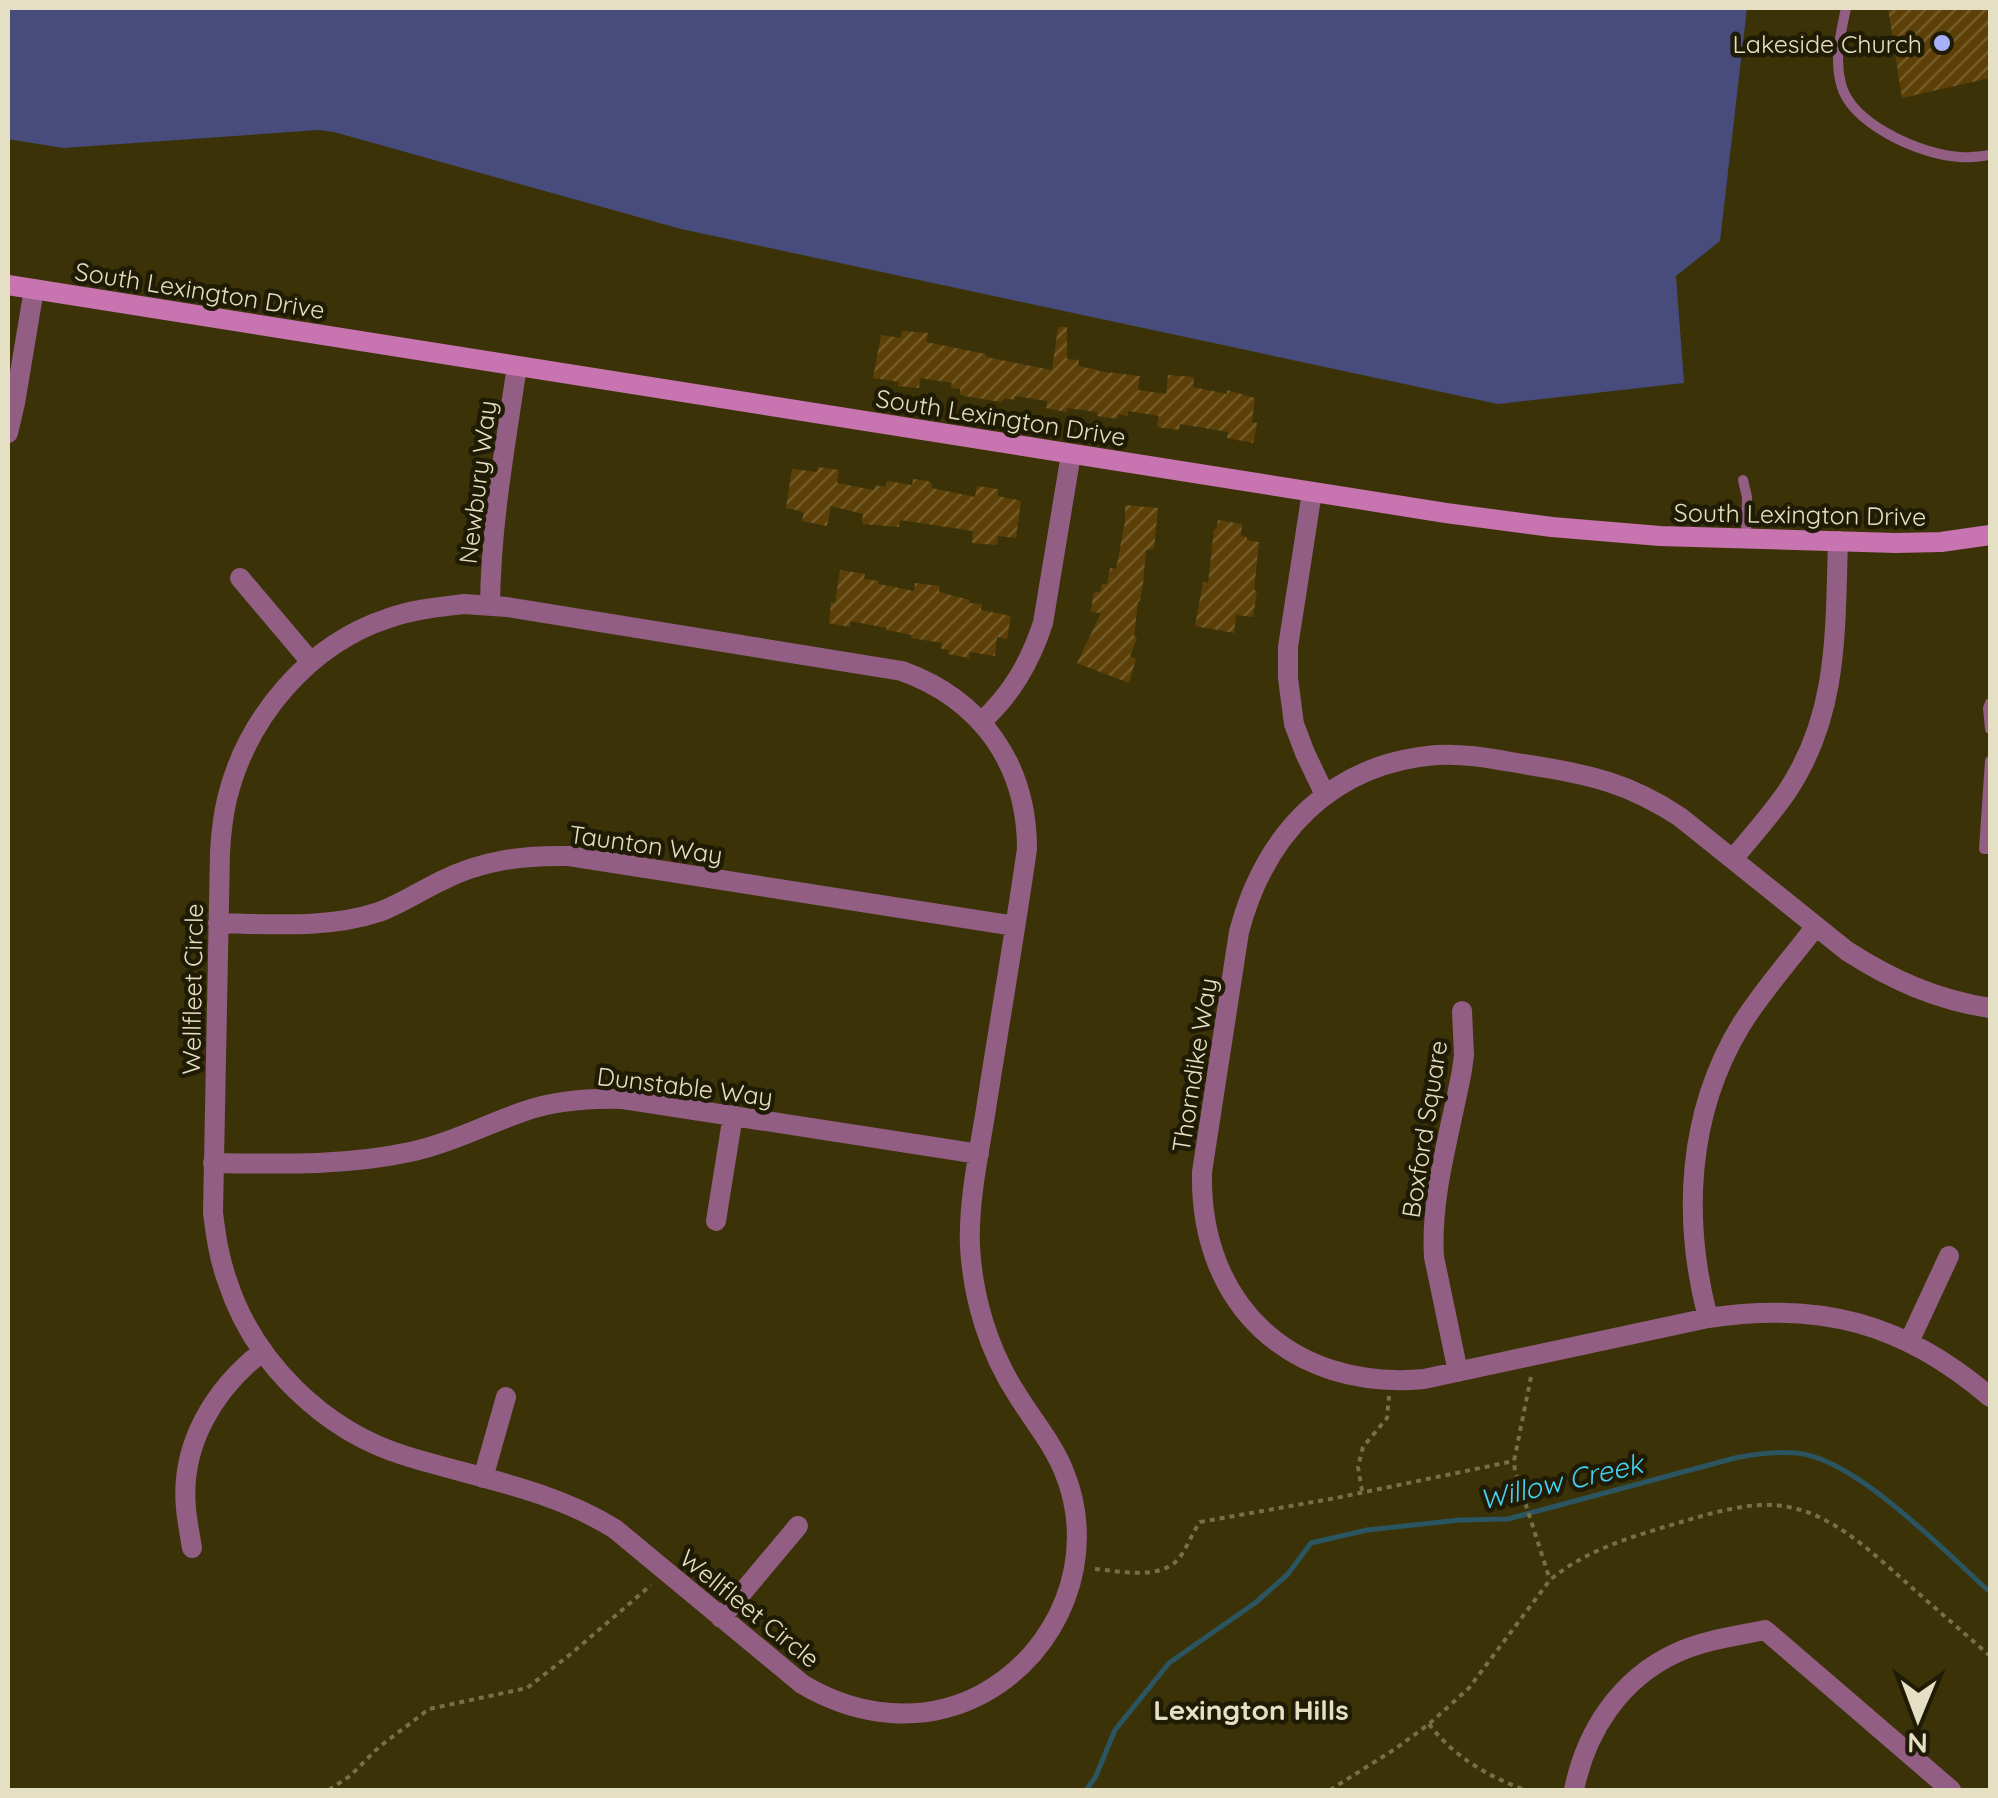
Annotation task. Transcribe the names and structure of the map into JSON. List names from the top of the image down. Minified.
{"streets":{"street":["South Lexington Drive","Newbury Way","Taunton Way","Wellfleet Circle","Thorndike Way","Dunstable Way","Boxford Square"]},"crossings":[["South Lexington Drive","Newbury Way"],["Newbury Way","Wellfleet Circle"],["Taunton Way","Wellfleet Circle"],["Wellfleet Circle","Dunstable Way"],["Thorndike Way","Boxford Square"]],"districts":["Lexington Hills"],"water":["Willow Creek"],"places":["Lakeside Church"],"north":"bottom"}
